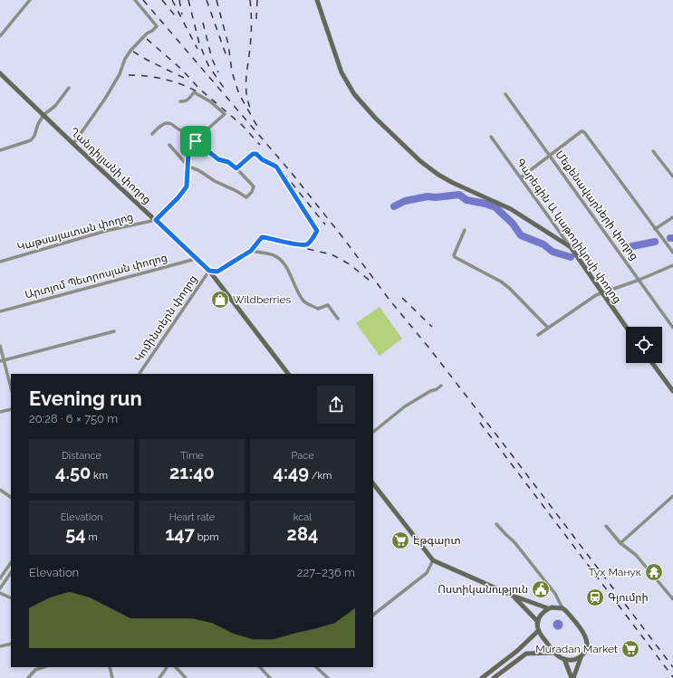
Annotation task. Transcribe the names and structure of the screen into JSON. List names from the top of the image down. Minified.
{"streets":{"main road":["Ղանդիլյանի փողոց","Գարեգին Ա կաթողիկոսի փողոց"],"street":["Մեքենավարների փողոց","Կաթսայատան փողոց","Արտյոմ Պետրոսյան փողոց","Կոմինտերն փողոց"]},"crossings":[["Ղանդիլյանի փողոց","Կաթսայատան փողոց"],["Ղանդիլյանի փողոց","Արտյոմ Պետրոսյան փողոց"],["Ղանդիլյանի փողոց","Կոմինտերն փողոց"]],"places":{"shop":["Wildberries"],"supermarket":["Էթգարտ","Muradan Market"],"temple":["Тух Манук"],"public building":["Ոստիկանություն"],"station":["Գյումրի"]},"page":{"heading":["Evening run","20:28 · 6 × 750 m"],"stats":[["Distance","4.50 km"],["Time","21:40"],["Pace","4:49 /km"],["Elevation","54 m"],["Heart rate","147 bpm"],["kcal","284"]],"chart":["Elevation","227–236 m"]}}
